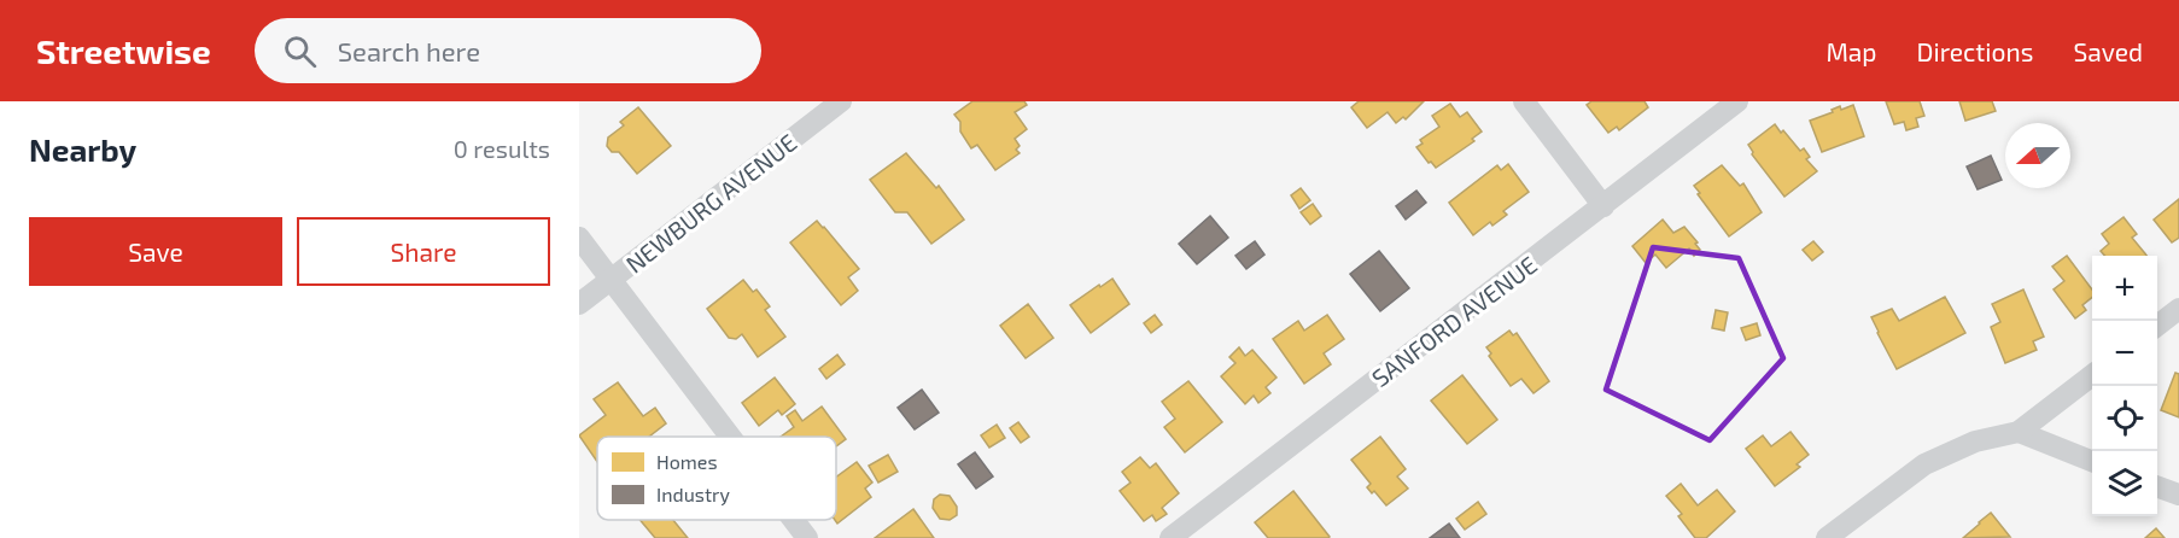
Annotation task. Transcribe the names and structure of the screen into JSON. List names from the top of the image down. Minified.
{"streets":{"street":["NEWBURG AVENUE","SANFORD AVENUE"]},"legend":["Homes","Industry"],"north":"left","page":{"header":"Streetwise","search":"Search here","nav":["Map","Directions","Saved"],"heading":["Nearby","0 results"],"buttons":["Save","Share"],"map_buttons":["+","−"]}}
